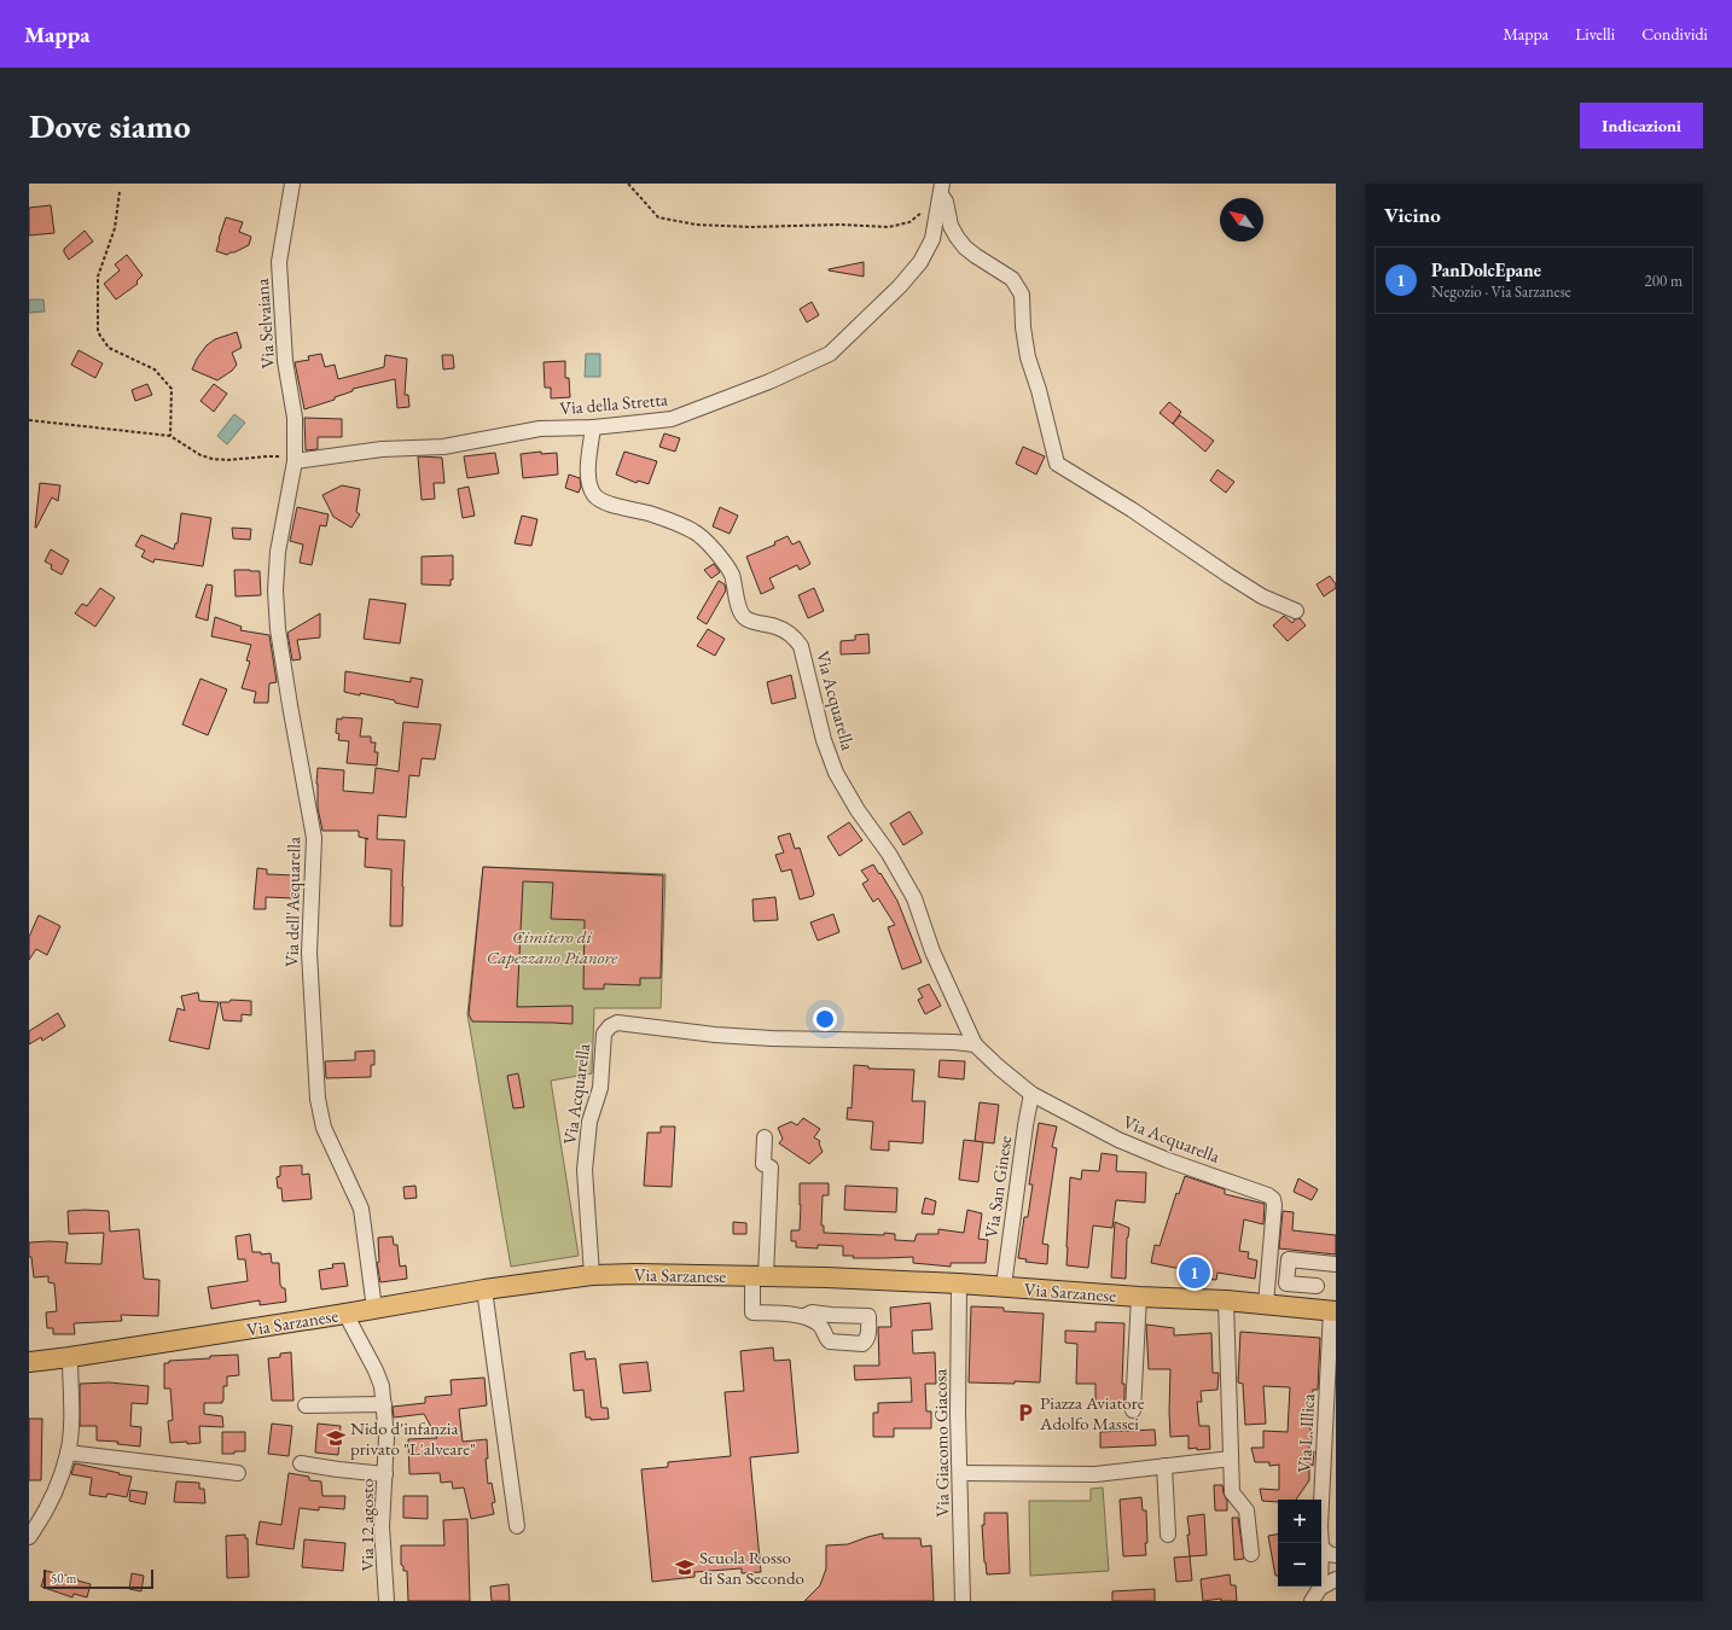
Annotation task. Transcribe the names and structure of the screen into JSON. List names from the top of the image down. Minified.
{"streets":{"main road":["Via Sarzanese"],"street":["Via Selvaiana","Via della Stretta","Via Acquarella","Via dell'Acquarella","Via San Ginese","Via L. Illica","Via Giacomo Giacosa","Via 12 agosto"]},"crossings":[["Via Selvaiana","Via della Stretta"],["Via Selvaiana","Via dell'Acquarella"],["Via della Stretta","Via Acquarella"],["Via della Stretta","Via dell'Acquarella"],["Via Acquarella","Via San Ginese"],["Via Acquarella","Via Sarzanese"],["Via dell'Acquarella","Via Sarzanese"],["Via San Ginese","Via Sarzanese"],["Via Sarzanese","Via L. Illica"],["Via Sarzanese","Via Giacomo Giacosa"],["Via Sarzanese","Via 12 agosto"]],"parks":["Cimitero di Capezzano Pianore"],"places":{"parking":["Piazza Aviatore Adolfo Massei"],"school or university":["Nido d'infanzia privato \"L'alveare\"","Scuola Rosso di San Secondo"]},"scale_bar":"50 m","north":"top left","page":{"header":"Mappa","nav":["Mappa","Livelli","Condividi"],"buttons":"Indicazioni","title":"Dove siamo","heading":"Vicino","list":[{"mark":"1","name":"PanDolcEpane","note":"Negozio · Via Sarzanese","value":"200 m"}],"pins":"1","map_buttons":["+","−"],"scale":"50 m"}}
